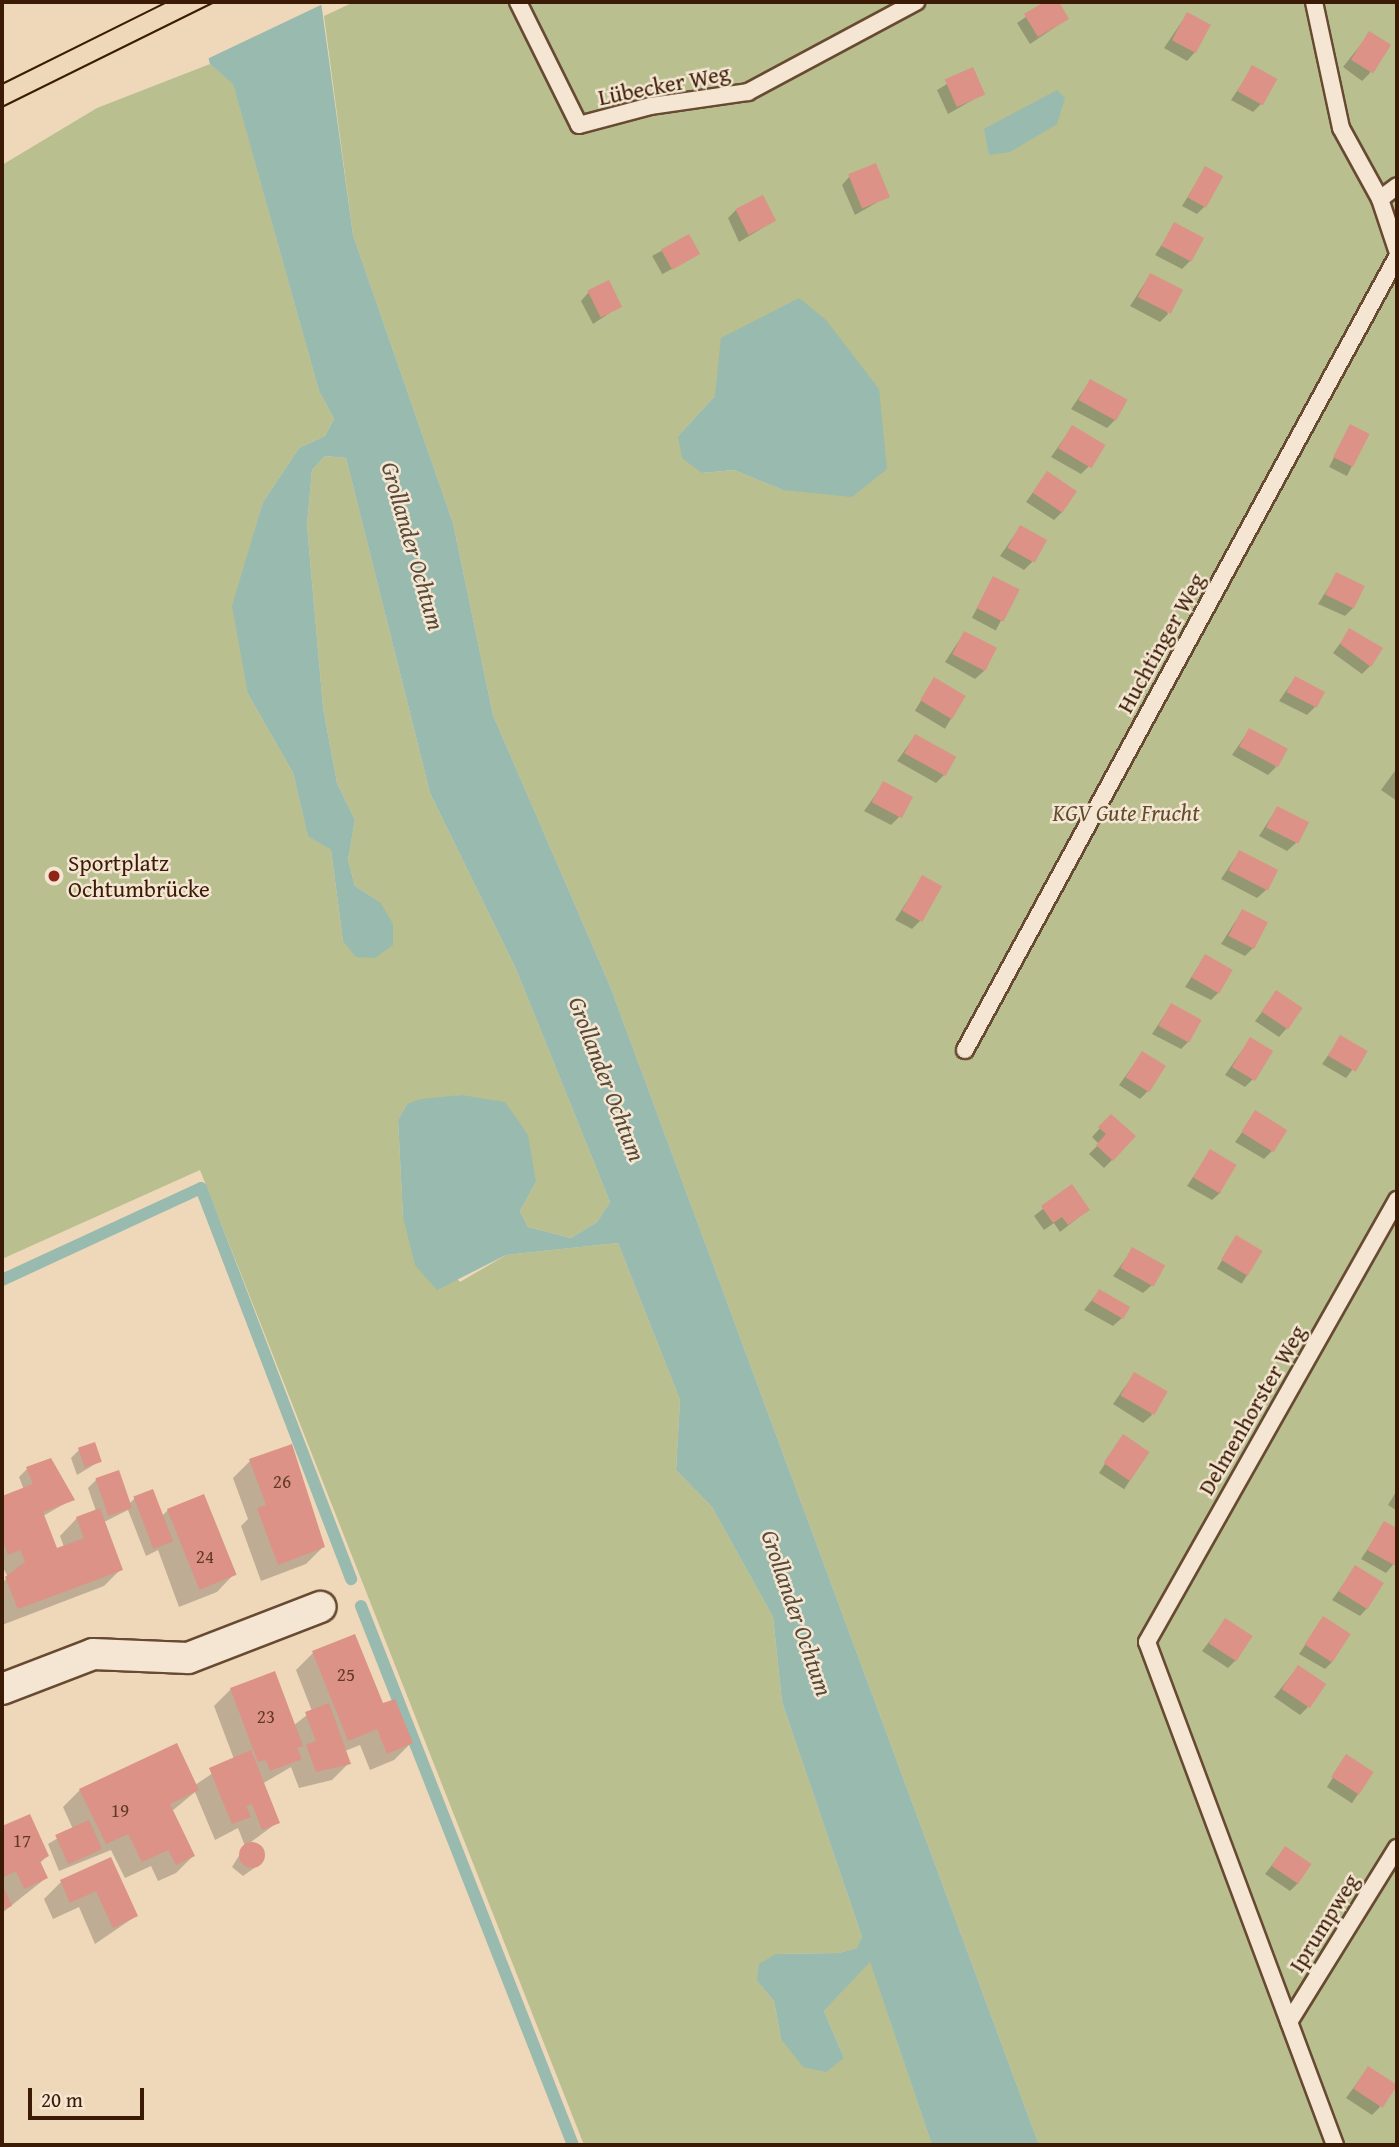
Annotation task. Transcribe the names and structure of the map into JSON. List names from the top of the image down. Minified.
{"streets":{"lane":["Lübecker Weg","Huchtinger Weg","Delmenhorster Weg","Iprumpweg"]},"crossings":[["Delmenhorster Weg","Iprumpweg"]],"water":["Grollander Ochtum"],"parks":["KGV Gute Frucht"],"places":["Sportplatz Ochtumbrücke"],"house_numbers":["26","24","25","23","19","17"],"scale_bar":"20 m"}
